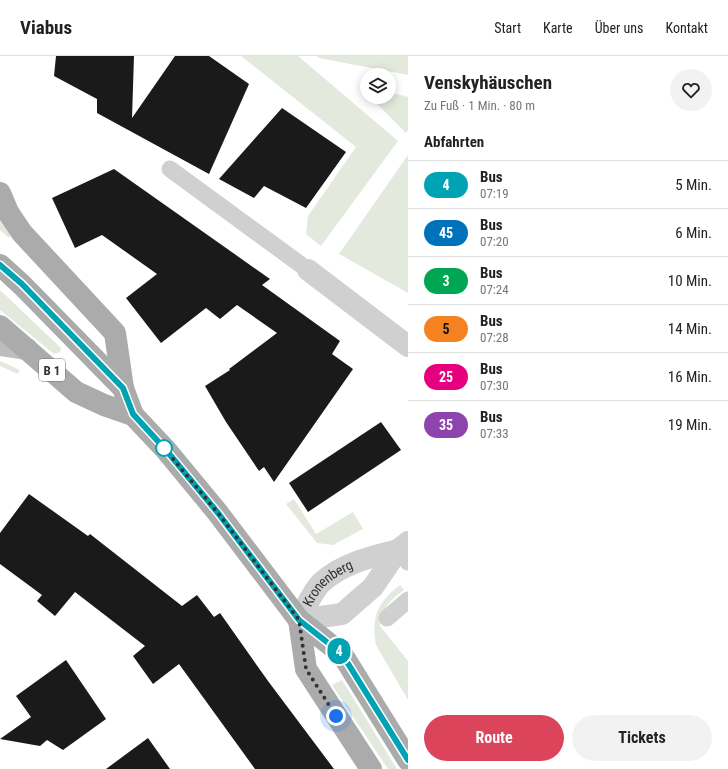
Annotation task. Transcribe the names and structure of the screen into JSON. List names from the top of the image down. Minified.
{"streets":{"main road":["B 1"],"street":["Kronenberg"]},"lines":["bus line 4"],"page":{"header":"Viabus","nav":["Start","Karte","Über uns","Kontakt"],"on_map":"4","heading":[["Venskyhäuschen","Zu Fuß · 1 Min. · 80 m"],"Abfahrten"],"list":[{"mark":"4","name":"Bus","note":"07:19","value":"5 Min."},{"mark":"45","name":"Bus","note":"07:20","value":"6 Min."},{"mark":"3","name":"Bus","note":"07:24","value":"10 Min."},{"mark":"5","name":"Bus","note":"07:28","value":"14 Min."},{"mark":"25","name":"Bus","note":"07:30","value":"16 Min."},{"mark":"35","name":"Bus","note":"07:33","value":"19 Min."}],"buttons":["Route","Tickets"]}}
